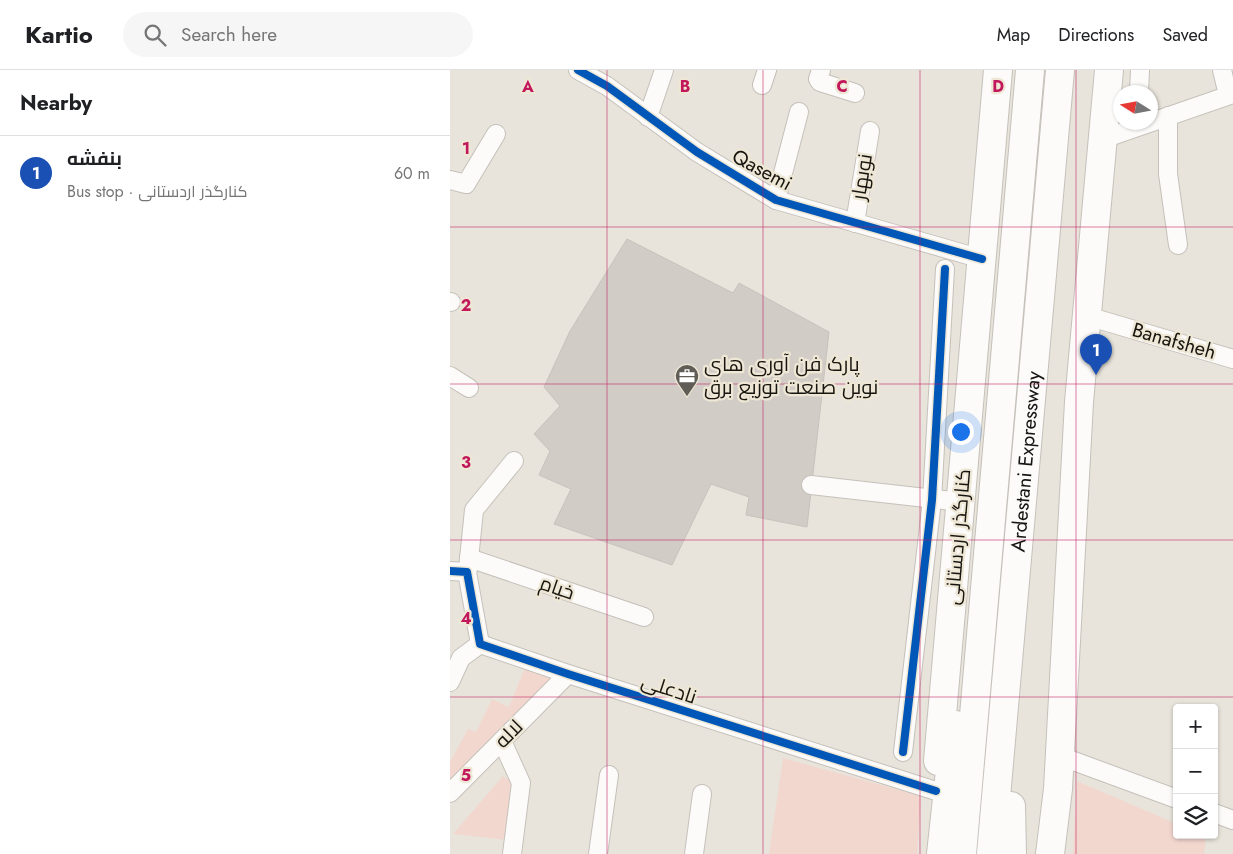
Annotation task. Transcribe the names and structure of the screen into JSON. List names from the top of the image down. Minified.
{"streets":{"main road":["Ardestani Expressway","کنارگذر اردستانی"],"street":["Qasemi","نوبهار","Banafsheh","خیام","نادعلی","لاله"]},"crossings":[["Qasemi","نوبهار"],["Qasemi","کنارگذر اردستانی"],["کنارگذر اردستانی","نادعلی"],["نادعلی","لاله"]],"places":{"office":["پارک فن آوری های نوین صنعت توزیع برق"]},"north":"left","page":{"header":"Kartio","search":"Search here","nav":["Map","Directions","Saved"],"heading":"Nearby","list":[{"mark":"1","name":"بنفشه","note":"Bus stop · کنارگذر اردستانی","value":"60 m"}],"pins":"1","map_buttons":["+","−"]},"grid":{"columns":["A","B","C","D"],"rows":["1","2","3","4","5"]}}
